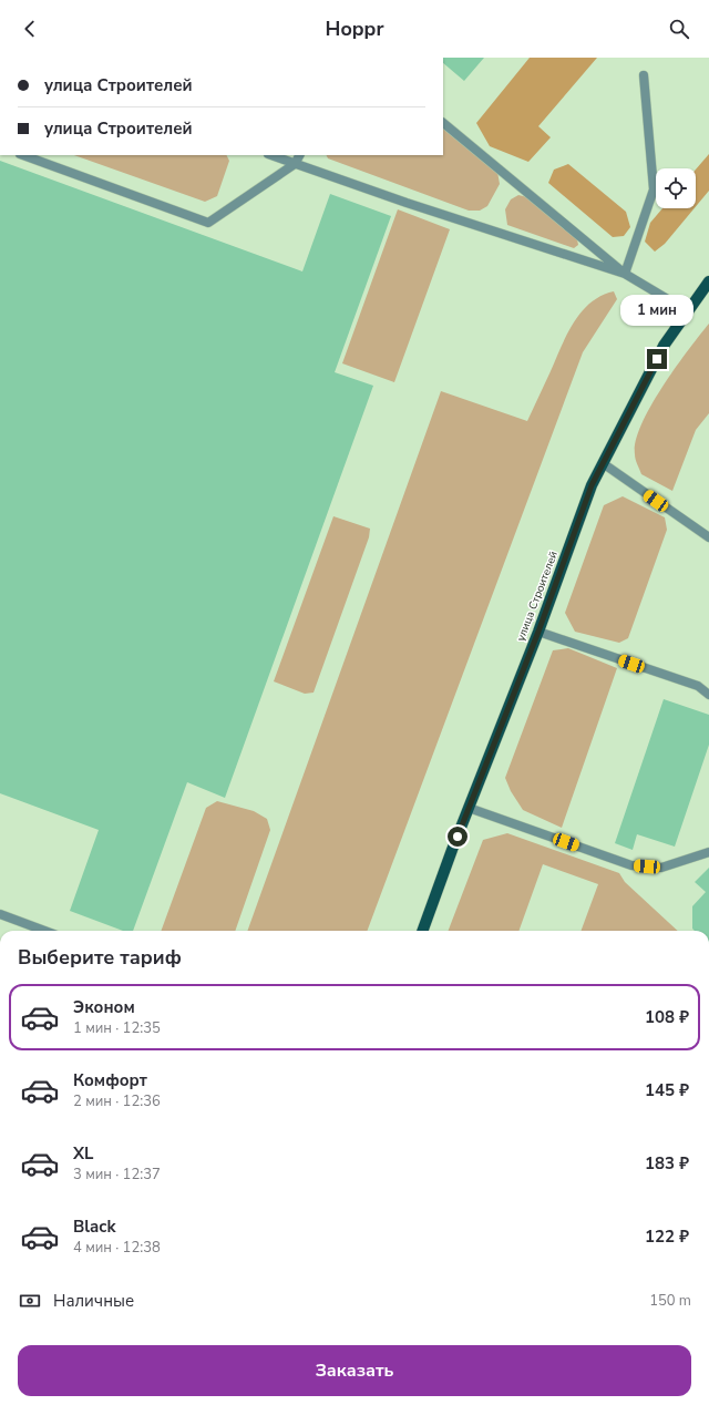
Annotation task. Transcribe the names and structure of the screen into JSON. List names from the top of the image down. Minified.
{"streets":{"main road":["улица Строителей"]},"page":{"header":"Hoppr","banner":["улица Строителей","улица Строителей"],"bubble":"1 мин","heading":"Выберите тариф","list":[{"name":"Эконом","note":"1 мин · 12:35","value":"108 ₽"},{"name":"Комфорт","note":"2 мин · 12:36","value":"145 ₽"},{"name":"XL","note":"3 мин · 12:37","value":"183 ₽"},{"name":"Black","note":"4 мин · 12:38","value":"122 ₽"}],"pay":["Наличные","150 m"],"buttons":"Заказать"}}
